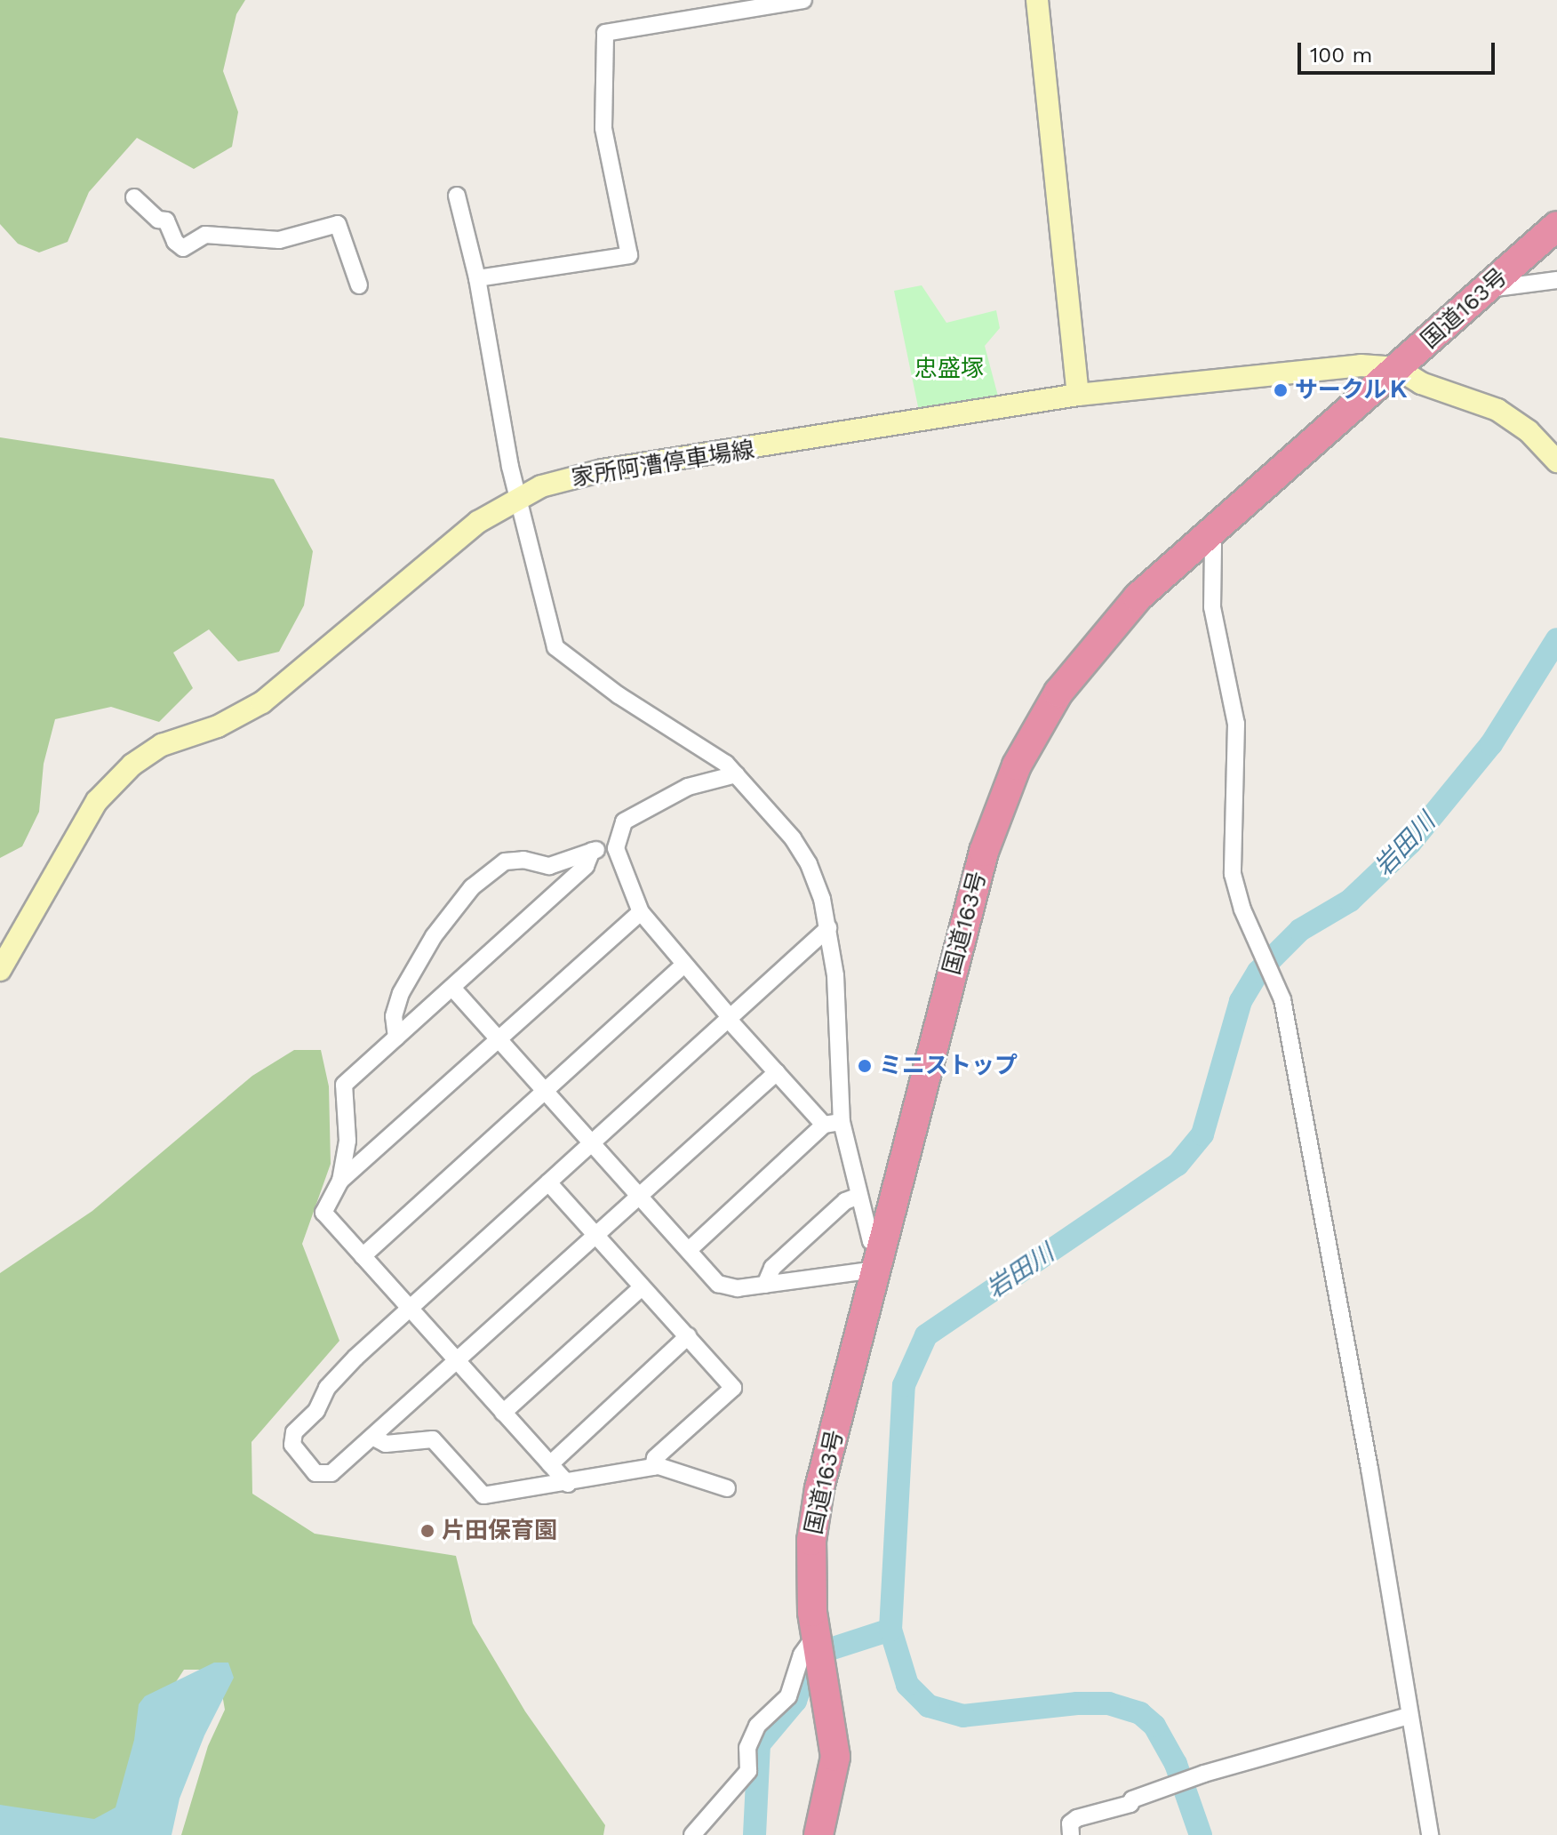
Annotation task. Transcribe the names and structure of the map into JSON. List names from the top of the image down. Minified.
{"streets":{"highway":["国道163号"],"main road":["家所阿漕停車場線"]},"crossings":[["国道163号","家所阿漕停車場線"]],"water":["岩田川"],"parks":["忠盛塚"],"places":["サークルＫ","ミニストップ","片田保育園"],"scale_bar":"100 m"}
